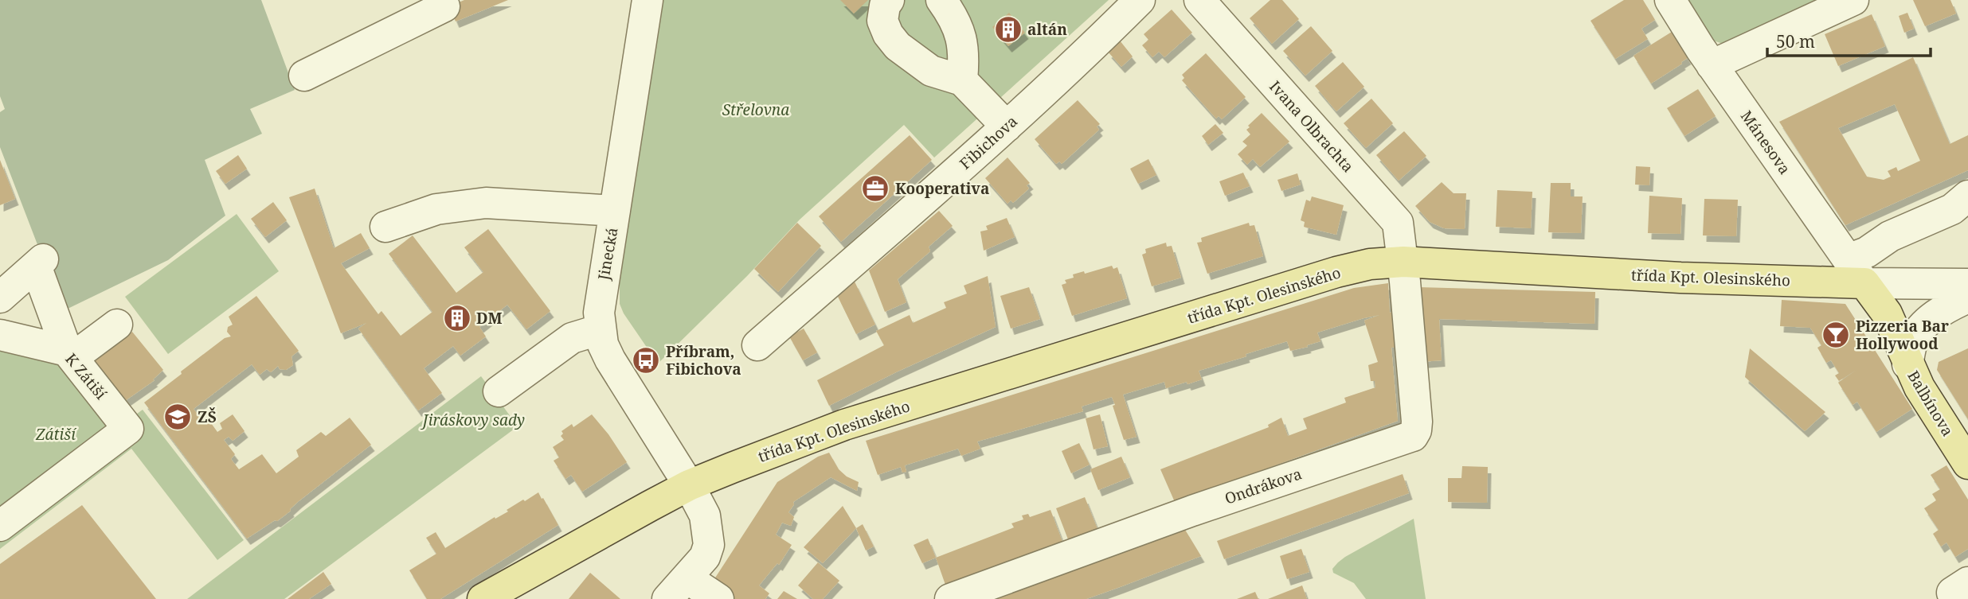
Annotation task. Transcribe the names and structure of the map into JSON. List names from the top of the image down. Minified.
{"streets":{"main road":["třída Kpt. Olesinského","Balbínova"],"street":["Ivana Olbrachta","Fibichova","Mánesova","Jinecká","K Zátiší","Ondrákova"]},"crossings":[["Ivana Olbrachta","třída Kpt. Olesinského"],["Ivana Olbrachta","Ondrákova"],["Mánesova","třída Kpt. Olesinského"],["Mánesova","Balbínova"],["Jinecká","třída Kpt. Olesinského"],["třída Kpt. Olesinského","Balbínova"],["třída Kpt. Olesinského","Ondrákova"]],"parks":["Střelovna","Jiráskovy sady","Zátiší"],"places":{"building":["altán","DM"],"office":["Kooperativa"],"bar":["Pizzeria Bar Hollywood"],"bus stop":["Příbram, Fibichova"],"school or university":["ZŠ"]},"scale_bar":"50 m"}
